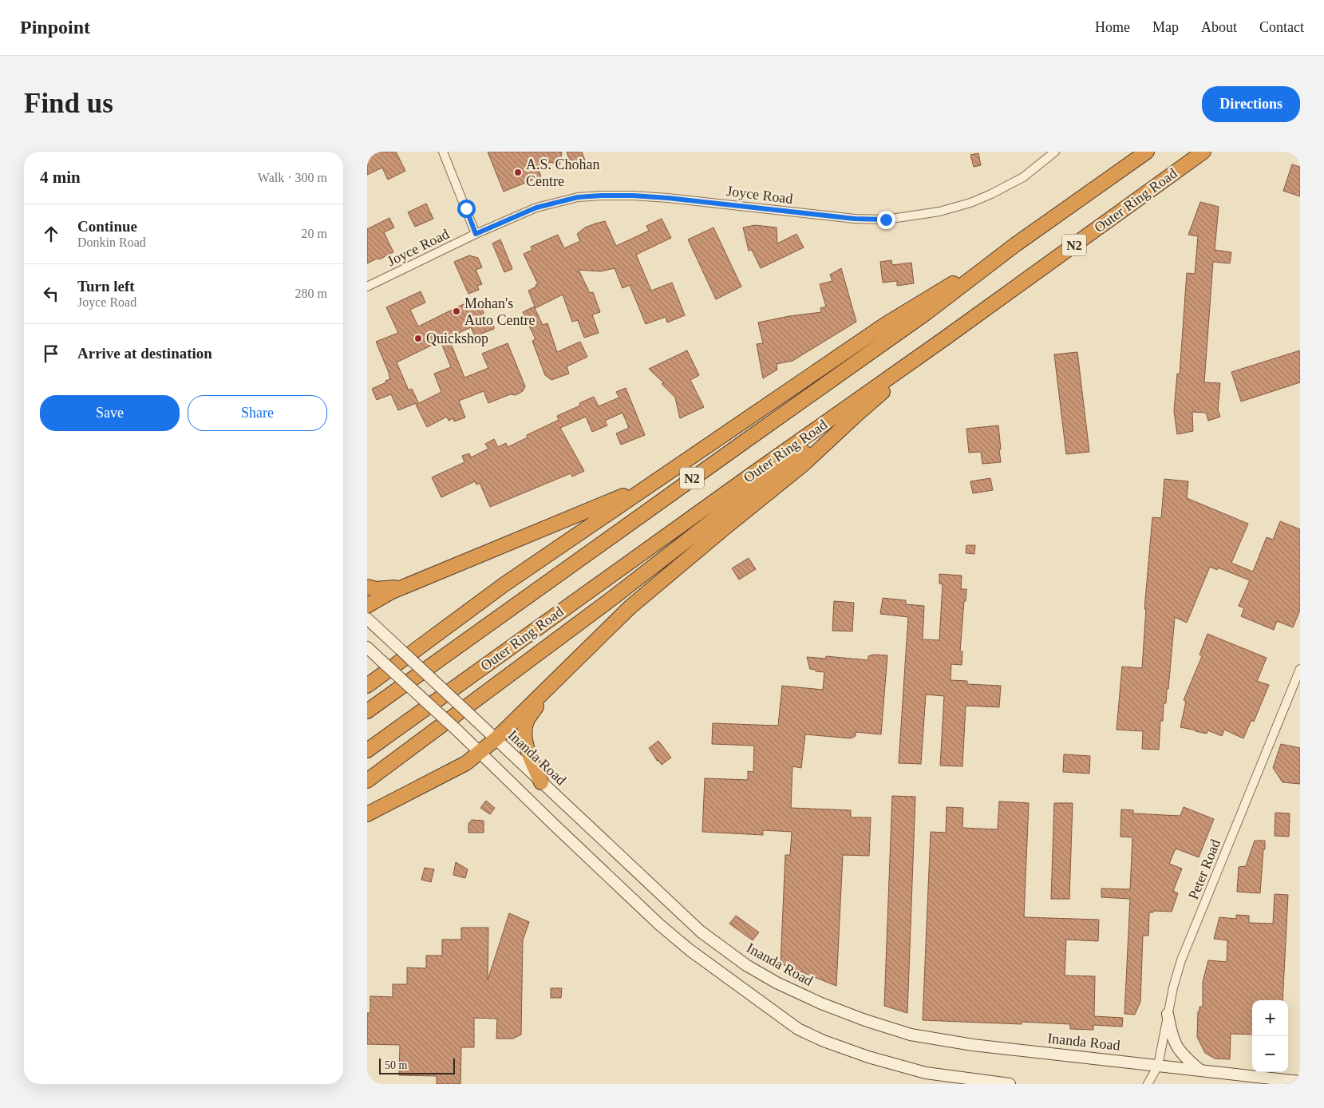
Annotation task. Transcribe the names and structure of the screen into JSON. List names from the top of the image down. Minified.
{"streets":{"highway":["Outer Ring Road","N2"],"main road":["Inanda Road"],"street":["Joyce Road","Peter Road"]},"crossings":[["Inanda Road","Peter Road"]],"places":["A.S. Chohan Centre","Mohan's Auto Centre","Quickshop"],"scale_bar":"50 m","page":{"header":"Pinpoint","nav":["Home","Map","About","Contact"],"buttons":["Directions",["Save","Share"]],"title":"Find us","heading":["4 min","Walk · 300 m"],"list":[["Continue","Donkin Road","20 m"],["Turn left","Joyce Road","280 m"],"Arrive at destination"],"map_buttons":["+","−"],"scale":"50 m"}}
